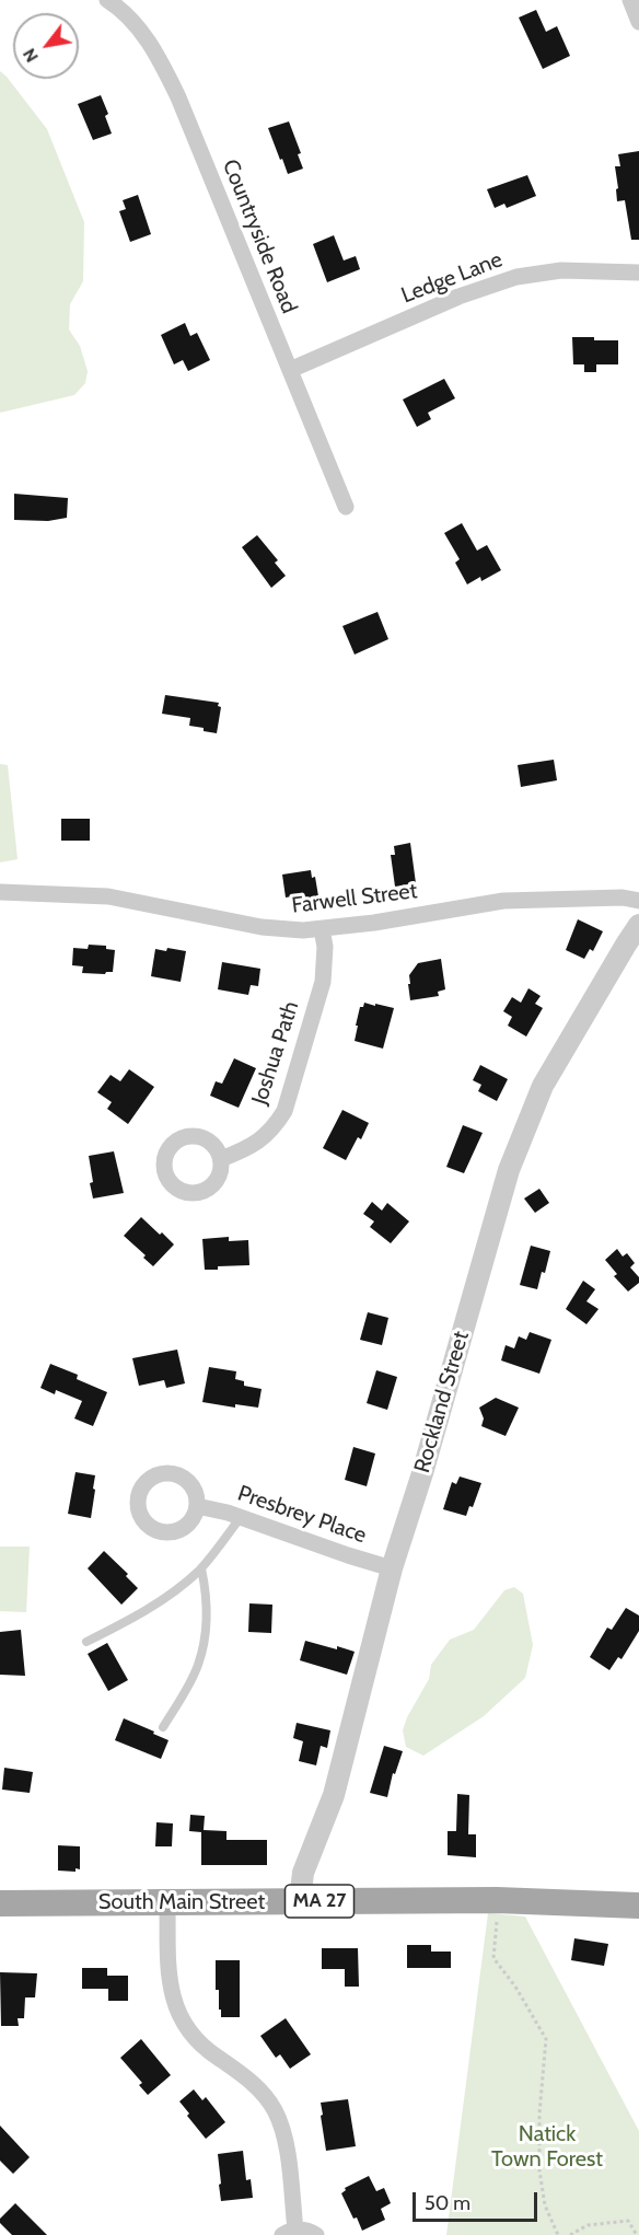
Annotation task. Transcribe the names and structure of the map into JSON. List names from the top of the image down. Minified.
{"streets":{"main road":["MA 27","South Main Street"],"street":["Countryside Road","Ledge Lane","Farwell Street","Joshua Path","Rockland Street","Presbrey Place"]},"crossings":[["Countryside Road","Ledge Lane"],["Farwell Street","Joshua Path"],["Rockland Street","Presbrey Place"],["Rockland Street","South Main Street"]],"parks":["Natick Town Forest"],"scale_bar":"50 m","north":"bottom left"}
